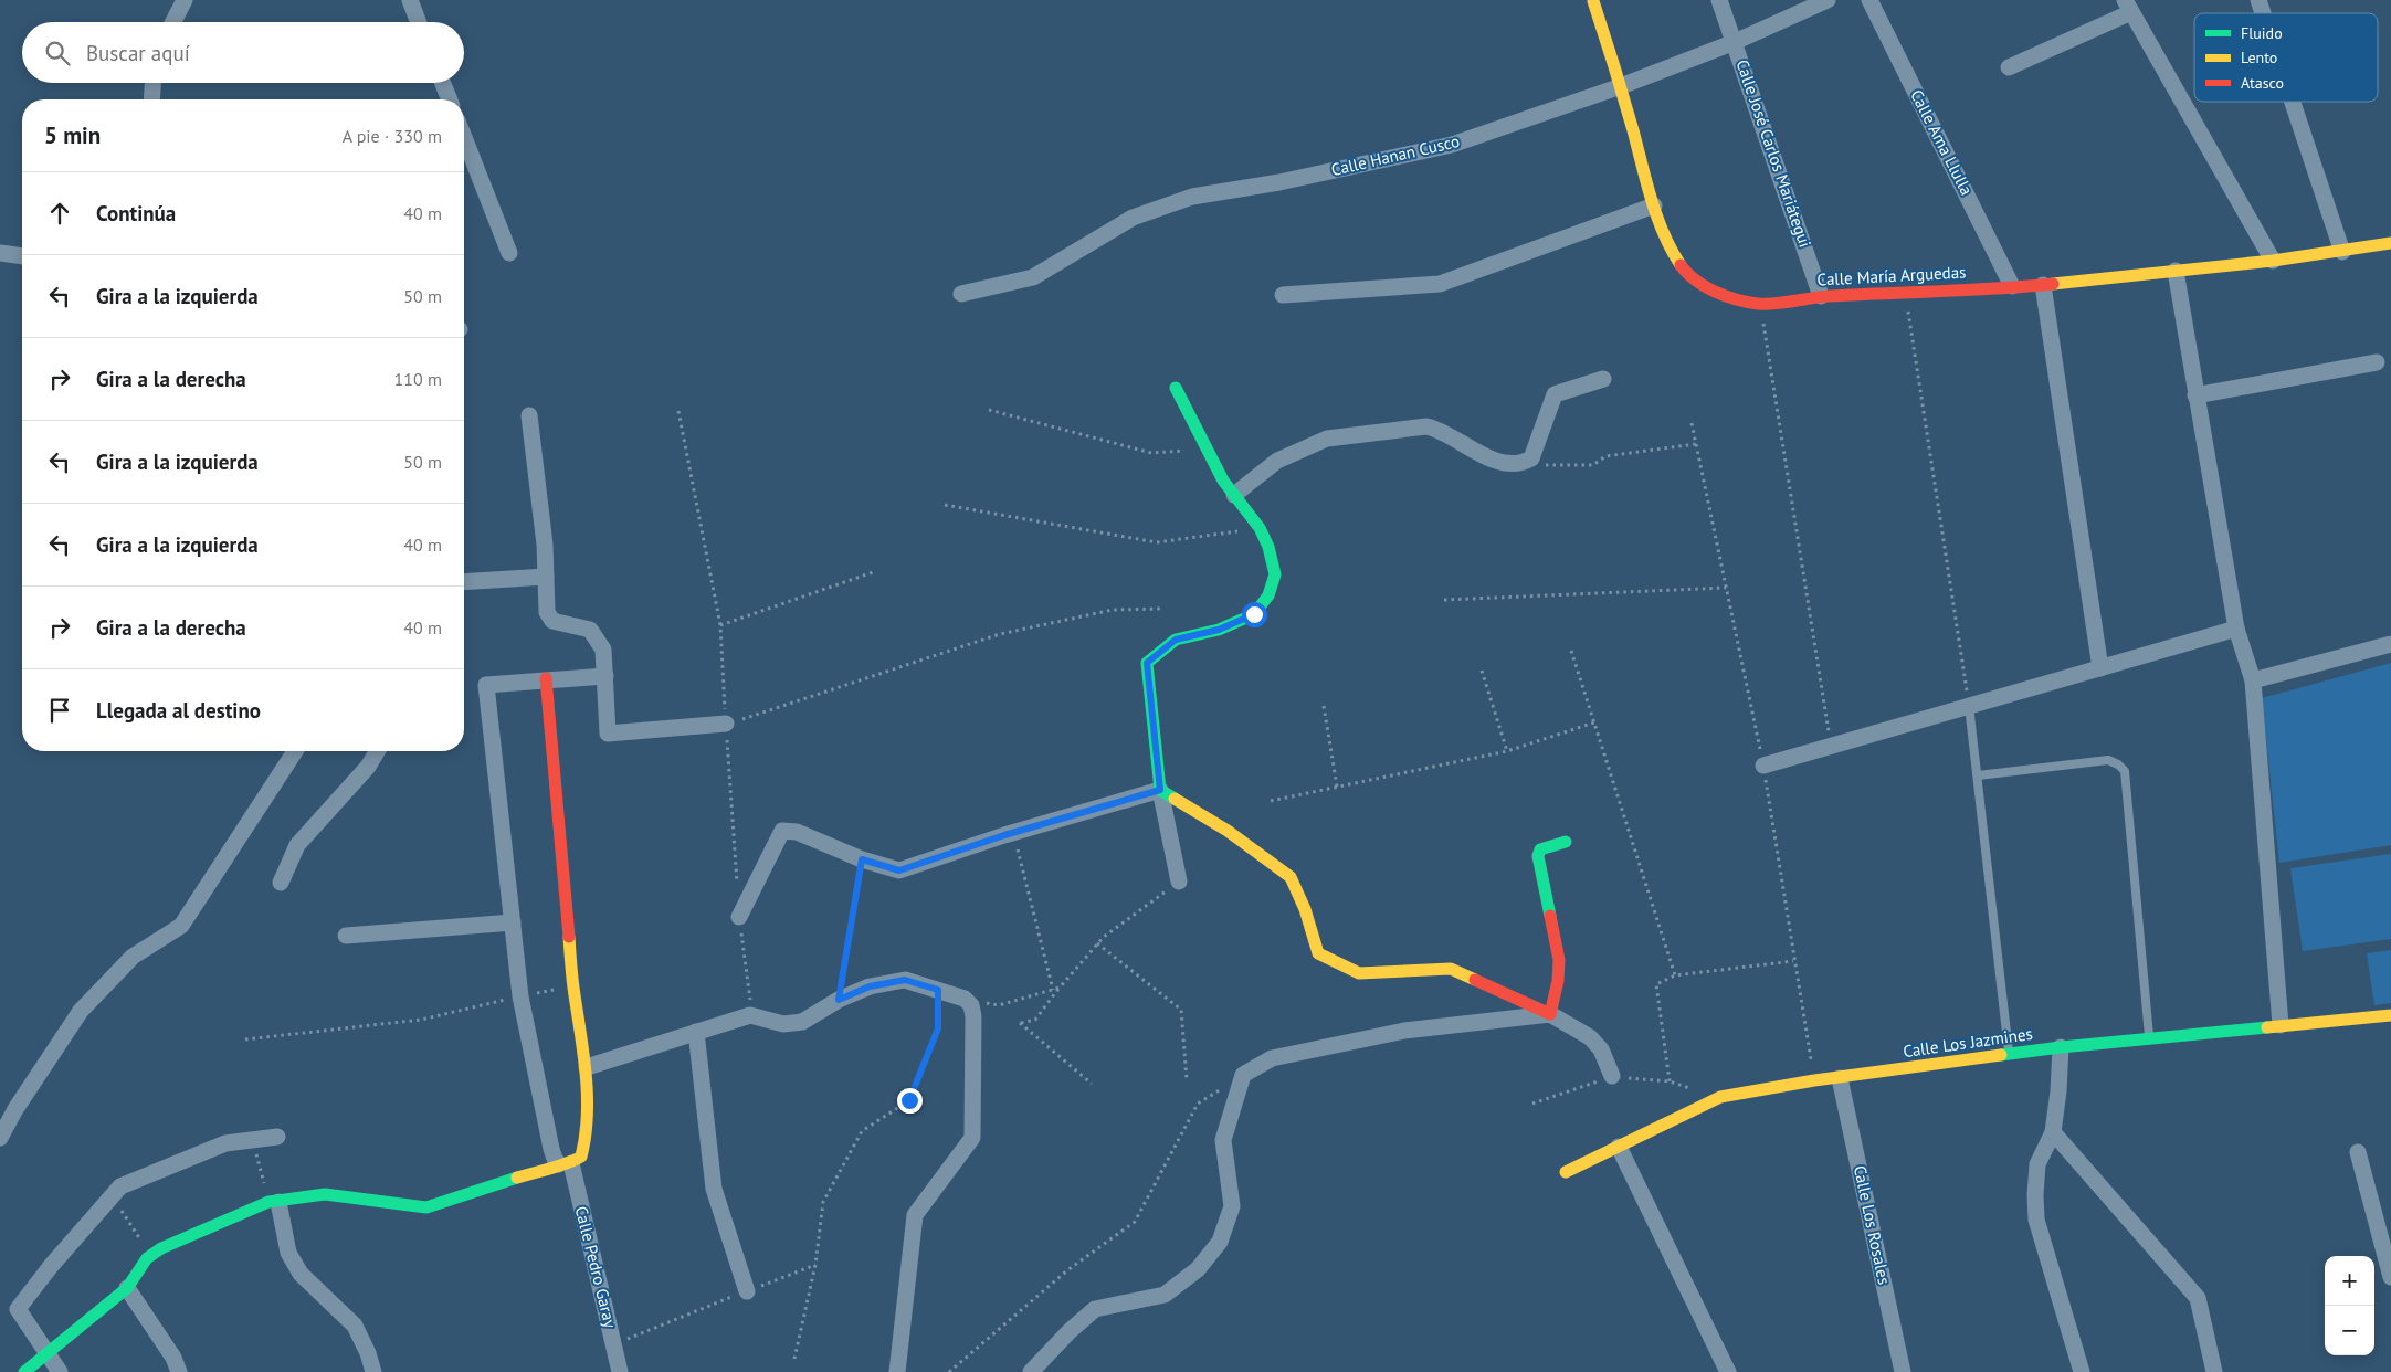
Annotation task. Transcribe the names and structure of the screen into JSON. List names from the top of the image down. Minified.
{"streets":{"street":["Calle Ama Llulla","Calle José Carlos Mariátegui","Calle Hanan Cusco","Calle María Arguedas","Calle Los Jazmines","Calle Los Rosales","Calle Pedro Garay"]},"crossings":[["Calle Ama Llulla","Calle María Arguedas"],["Calle José Carlos Mariátegui","Calle Hanan Cusco"],["Calle José Carlos Mariátegui","Calle María Arguedas"],["Calle Hanan Cusco","Calle María Arguedas"],["Calle Los Jazmines","Calle Los Rosales"]],"legend":["Fluido","Lento","Atasco"],"page":{"search":"Buscar aquí","heading":["5 min","A pie · 330 m"],"list":[["Continúa","40 m"],["Gira a la izquierda","50 m"],["Gira a la derecha","110 m"],["Gira a la izquierda","50 m"],["Gira a la izquierda","40 m"],["Gira a la derecha","40 m"],"Llegada al destino"],"map_buttons":["+","−"]}}
